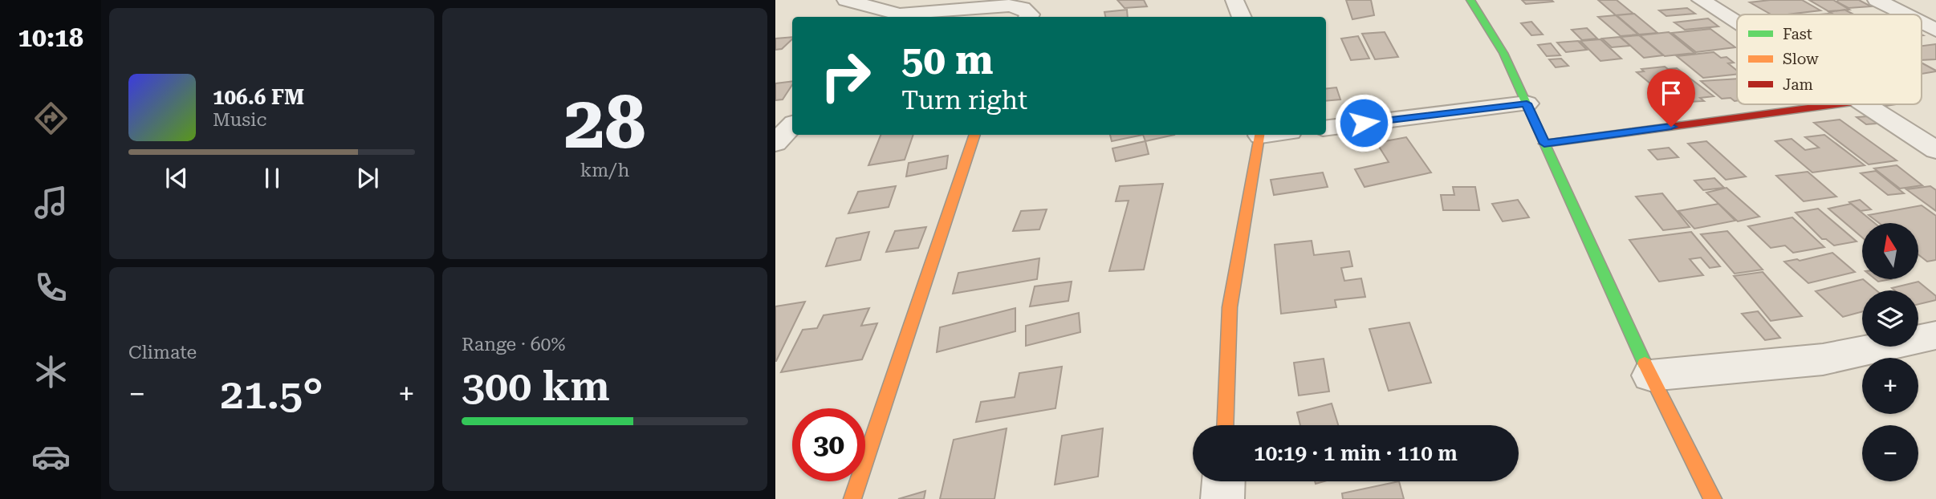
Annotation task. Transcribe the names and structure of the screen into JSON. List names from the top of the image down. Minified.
{"legend":["Fast","Slow","Jam"],"north":"top","page":{"tabs":"10:18","tile":[["28","km/h"],"Climate",["Range · 60%","300 km"]],"turn":["50 m","Turn right"],"song":["106.6 FM","Music"],"map_buttons":["+","−"],"heat":["−","21.5°","+"],"limit":"30","trip":"10:19 · 1 min · 110 m"}}
